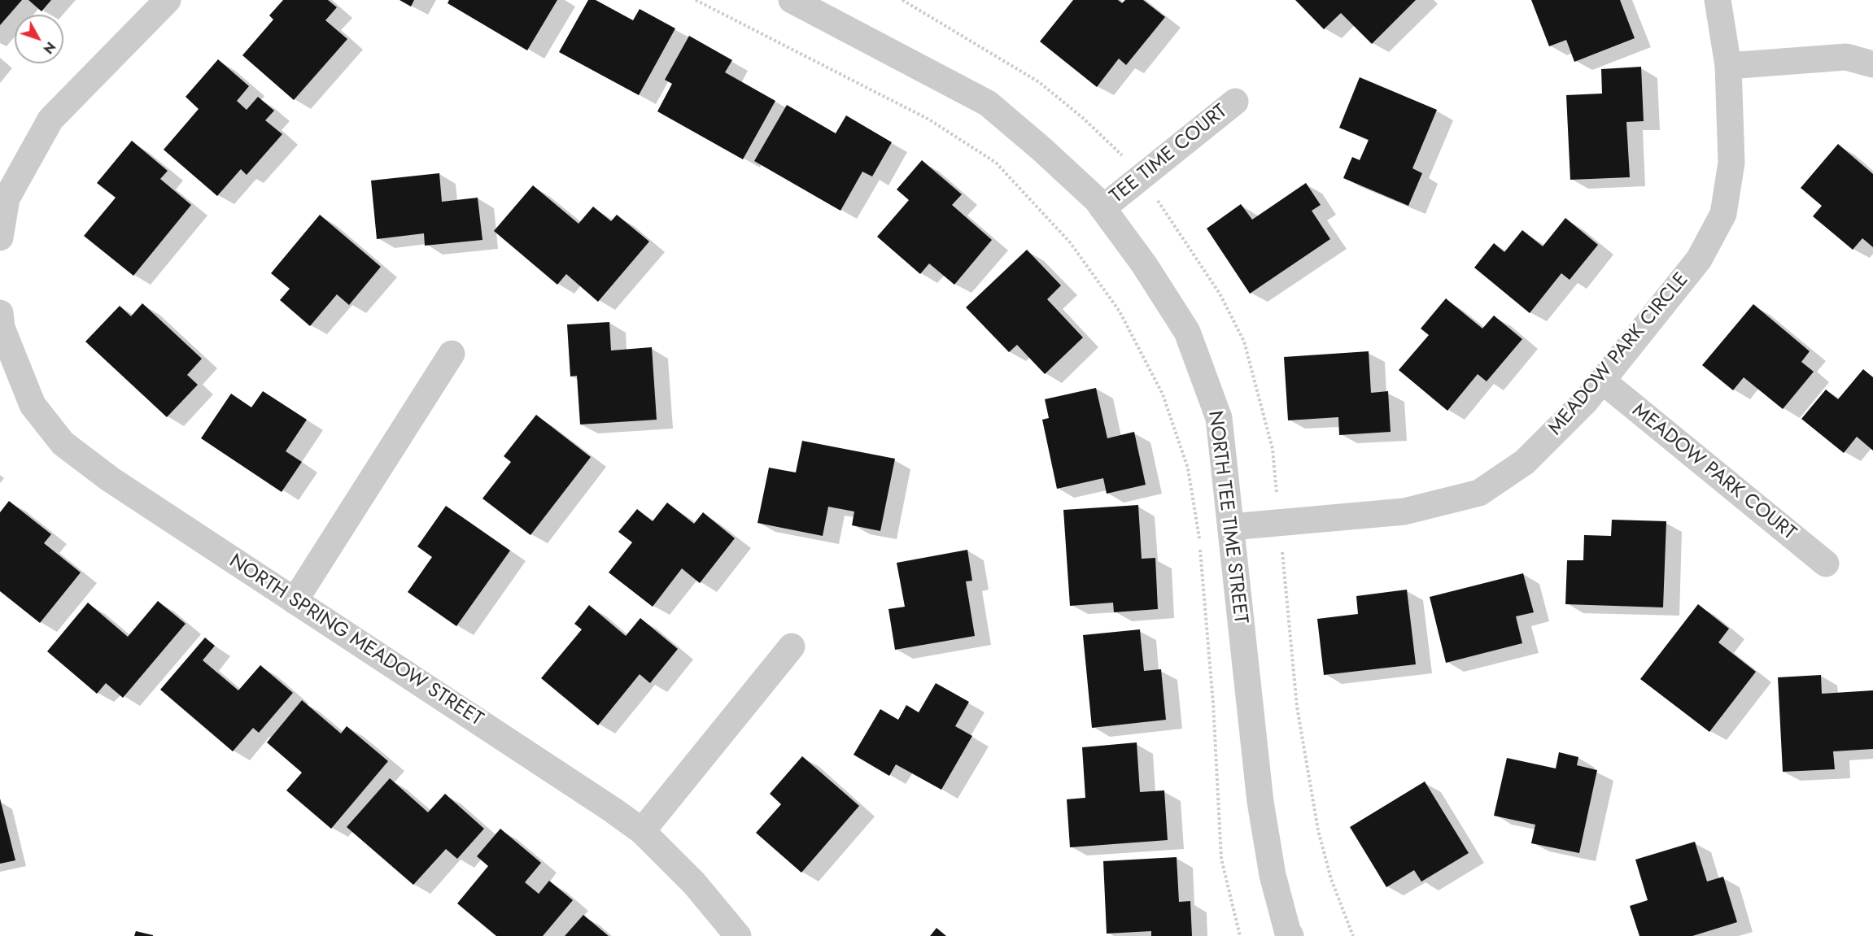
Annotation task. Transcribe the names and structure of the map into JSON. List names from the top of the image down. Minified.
{"streets":{"street":["TEE TIME COURT","MEADOW PARK CIRCLE","MEADOW PARK COURT","NORTH TEE TIME STREET","NORTH SPRING MEADOW STREET"]},"crossings":[["TEE TIME COURT","NORTH TEE TIME STREET"],["MEADOW PARK CIRCLE","MEADOW PARK COURT"],["MEADOW PARK CIRCLE","NORTH TEE TIME STREET"]],"north":"bottom right"}
